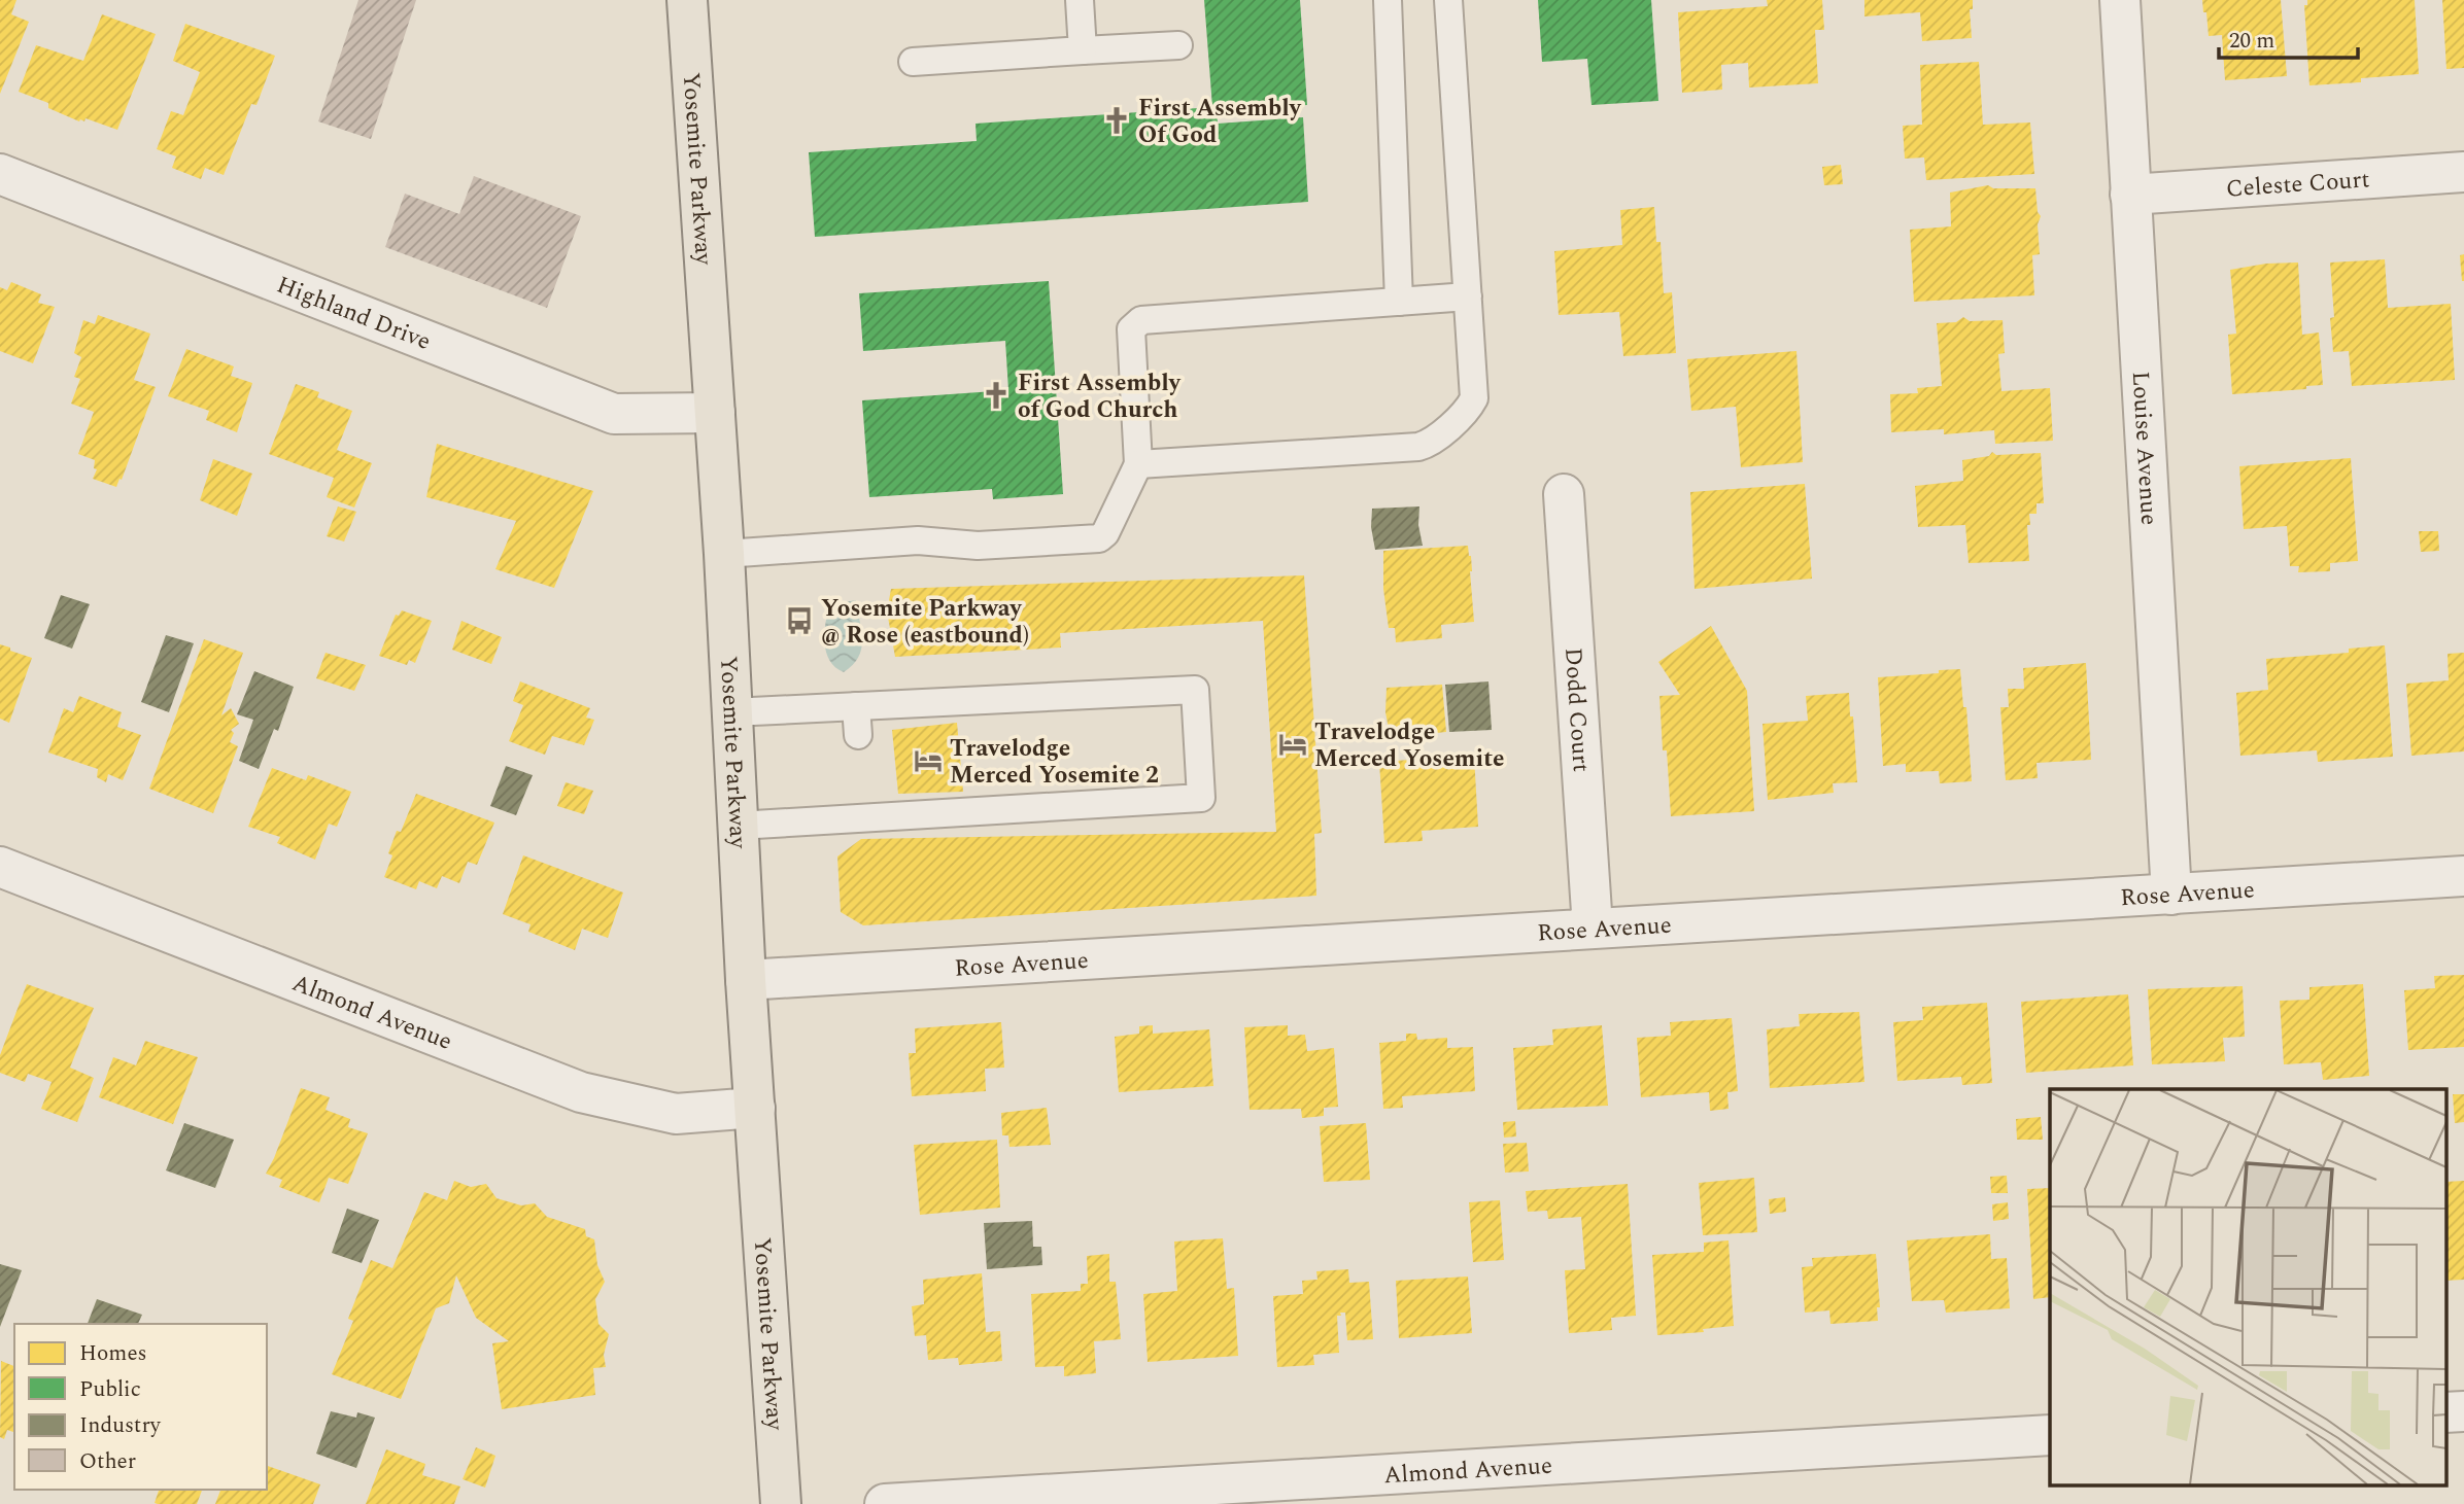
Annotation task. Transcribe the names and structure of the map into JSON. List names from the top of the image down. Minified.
{"streets":{"main road":["Yosemite Parkway"],"street":["Celeste Court","Highland Drive","Louise Avenue","Dodd Court","Rose Avenue","Almond Avenue"]},"crossings":[["Yosemite Parkway","Highland Drive"],["Yosemite Parkway","Rose Avenue"],["Yosemite Parkway","Almond Avenue"],["Celeste Court","Louise Avenue"],["Louise Avenue","Rose Avenue"],["Dodd Court","Rose Avenue"]],"places":{"church":["First Assembly Of God","First Assembly of God Church"],"bus stop":["Yosemite Parkway @ Rose (eastbound)"],"hotel":["Travelodge Merced Yosemite","Travelodge Merced Yosemite 2"]},"legend":["Homes","Public","Industry","Other"],"scale_bar":"20 m"}
